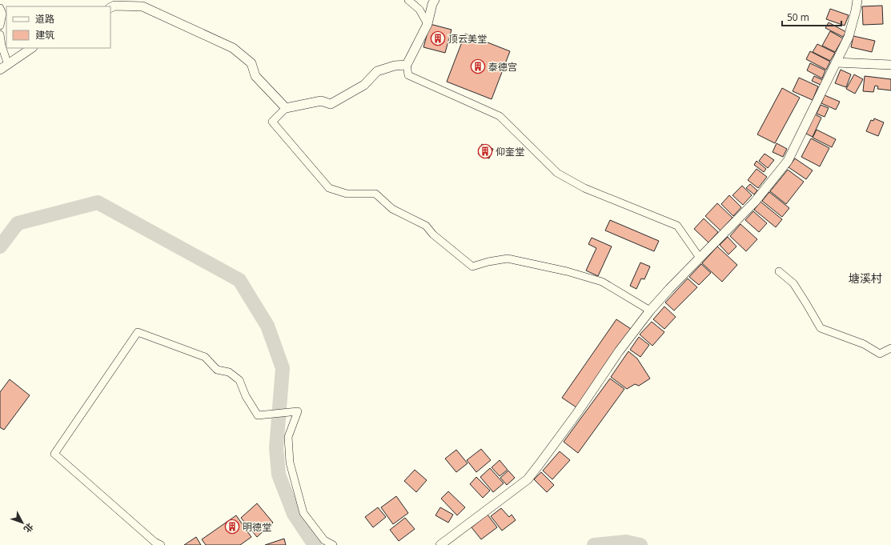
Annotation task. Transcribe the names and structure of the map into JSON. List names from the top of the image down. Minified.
{"districts":["塘溪村"],"places":{"building":["顶云美堂","泰德宫","仰奎堂","明德堂"]},"legend":["道路","建筑"],"scale_bar":"50 m","north":"bottom right"}
